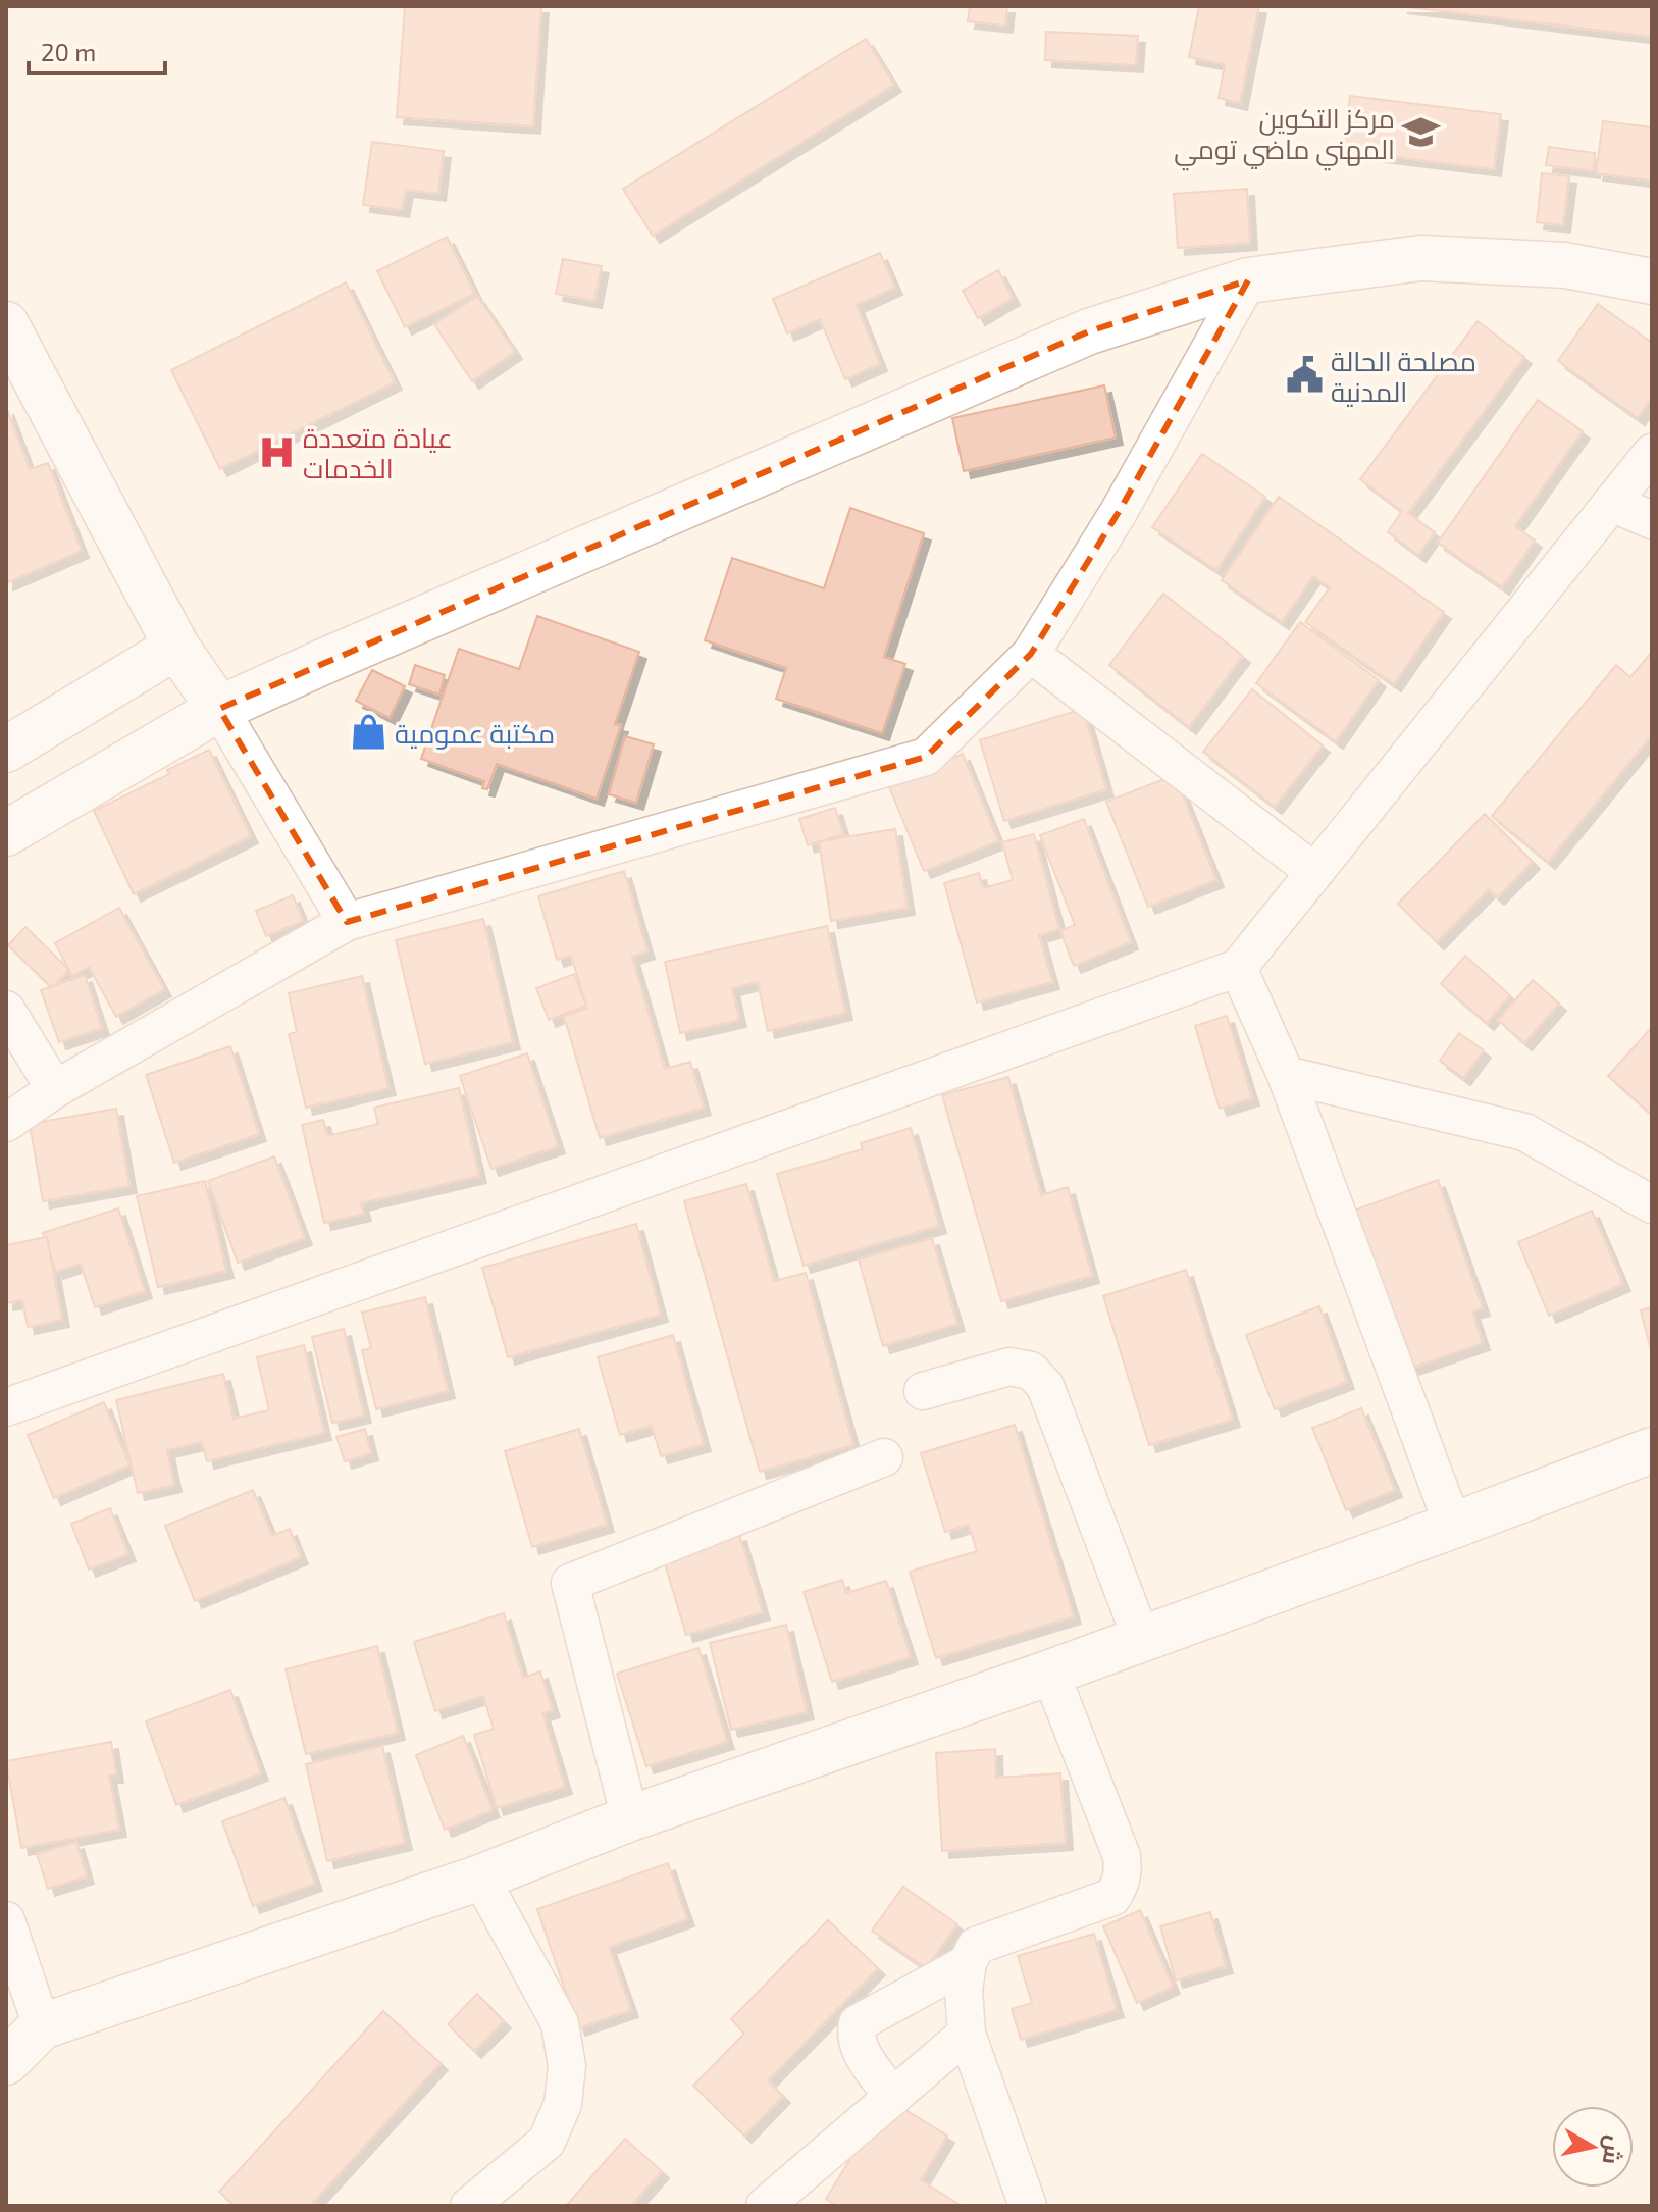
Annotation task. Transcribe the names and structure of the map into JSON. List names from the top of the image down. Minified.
{"places":{"school or university":["مركز التكوين المهني ماضي تومي"],"public building":["مصلحة الحالة المدنية"],"hospital":["عيادة متعددة الخدمات"],"shop":["مكتبة عمومية"]},"scale_bar":"20 m","north":"right"}
